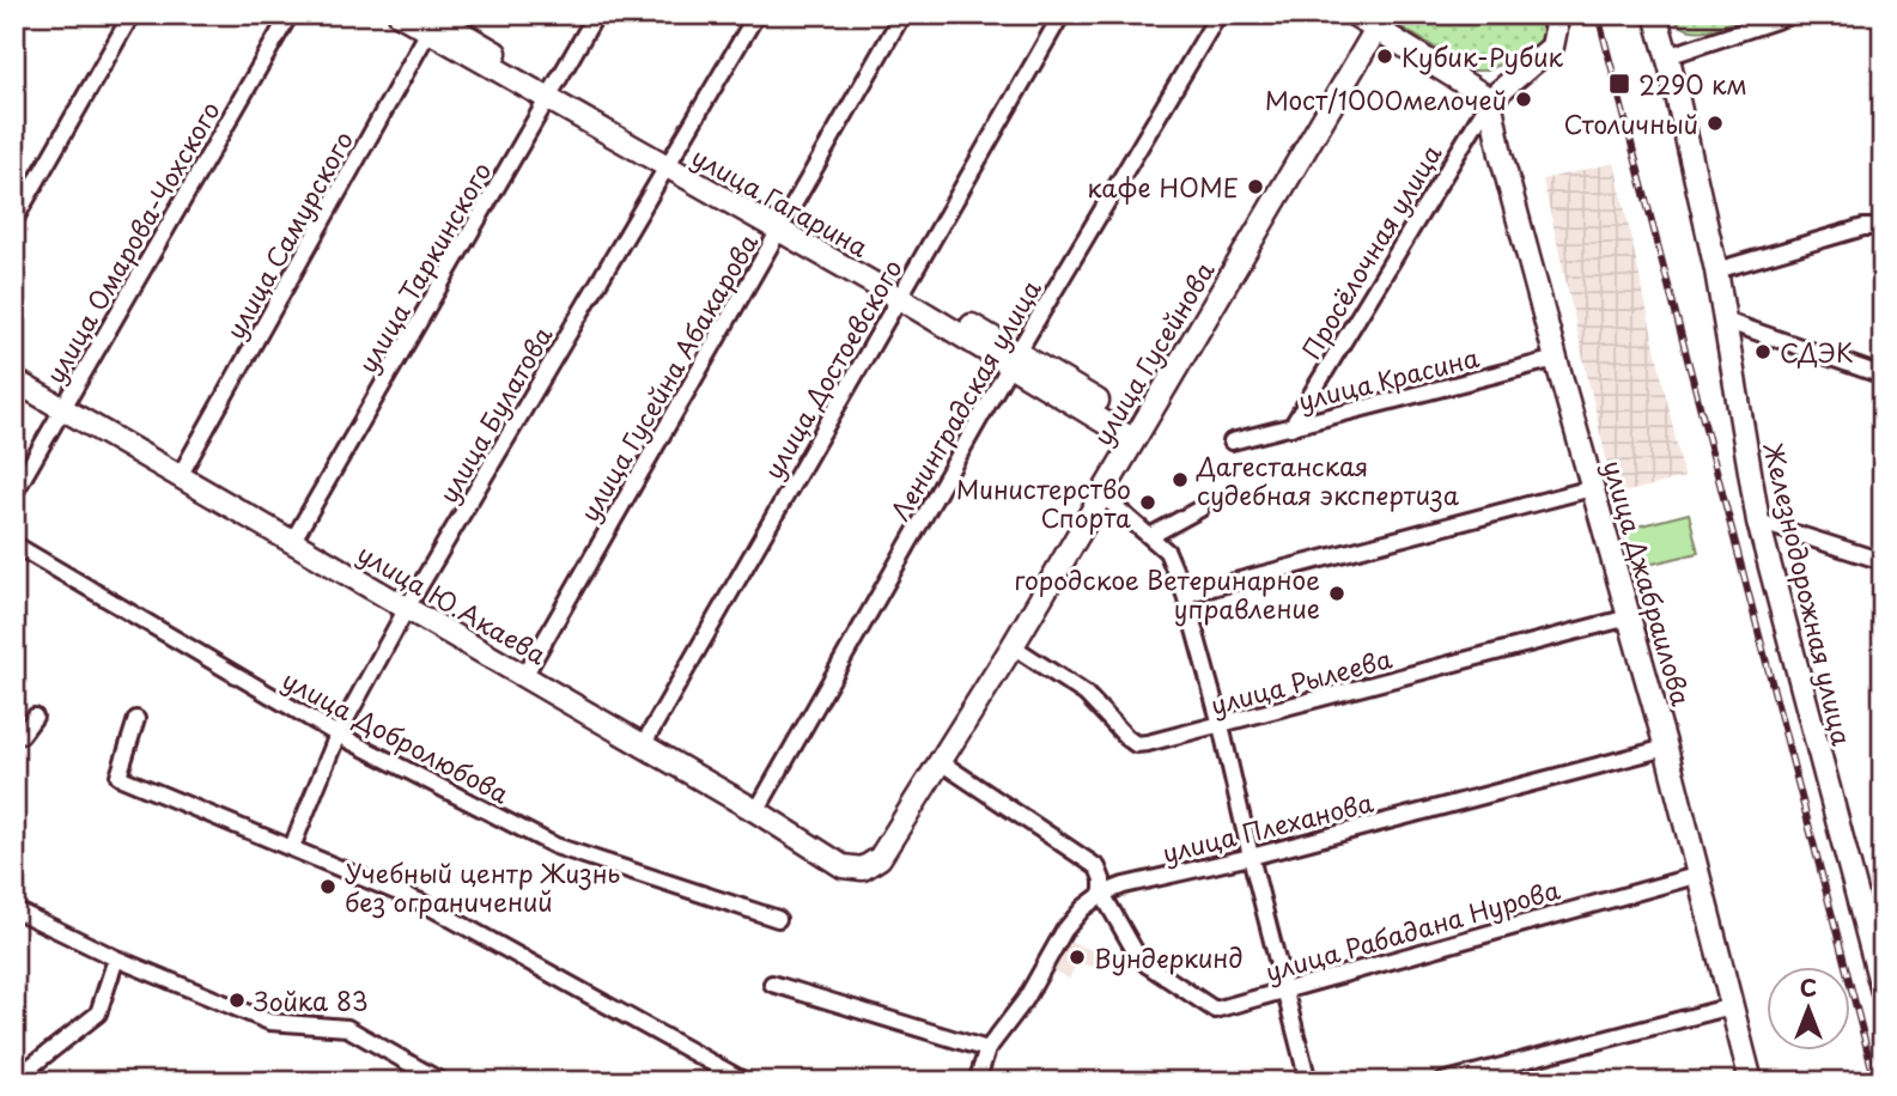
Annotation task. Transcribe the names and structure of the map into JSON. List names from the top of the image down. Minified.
{"streets":{"main road":["улица Гагарина","улица Гусейнова","улица Джабраилова","Железнодорожная улица","улица Ю.Акаева"],"street":["улица Самурского","улица Омарова-Чохского","Просёлочная улица","улица Таркинского","улица Достоевского","улица Гусейна Абакарова","улица Красина","Ленинградская улица","улица Булатова","улица Рылеева","улица Добролюбова","улица Плеханова","улица Рабадана Нурова"]},"crossings":[["улица Гагарина","улица Самурского"],["улица Гагарина","улица Таркинского"],["улица Гагарина","улица Гусейнова"],["улица Гагарина","улица Достоевского"],["улица Гагарина","улица Гусейна Абакарова"],["улица Гагарина","Ленинградская улица"],["улица Гагарина","улица Булатова"],["улица Самурского","улица Ю.Акаева"],["улица Омарова-Чохского","улица Ю.Акаева"],["Просёлочная улица","улица Красина"],["Просёлочная улица","улица Джабраилова"],["улица Таркинского","улица Ю.Акаева"],["улица Гусейнова","улица Ю.Акаева"],["улица Гусейнова","улица Рылеева"],["улица Гусейнова","улица Рабадана Нурова"],["улица Достоевского","улица Ю.Акаева"],["улица Гусейна Абакарова","улица Ю.Акаева"],["улица Красина","улица Джабраилова"],["Ленинградская улица","улица Ю.Акаева"],["улица Булатова","улица Ю.Акаева"],["улица Булатова","улица Добролюбова"],["улица Джабраилова","улица Рылеева"],["улица Джабраилова","улица Плеханова"],["улица Джабраилова","улица Рабадана Нурова"],["улица Плеханова","улица Рабадана Нурова"]],"places":{"other":["Кубик-Рубик","Мост/1000мелочей","Столичный","кафе HOME","СДЭК","Дагестанская судебная экспертиза","Министерство Спорта","городское Ветеринарное управление","Учебный центр Жизнь без ограничений","Вундеркинд","Зойка 83"],"transit":["2290 км"]},"north":"top"}
